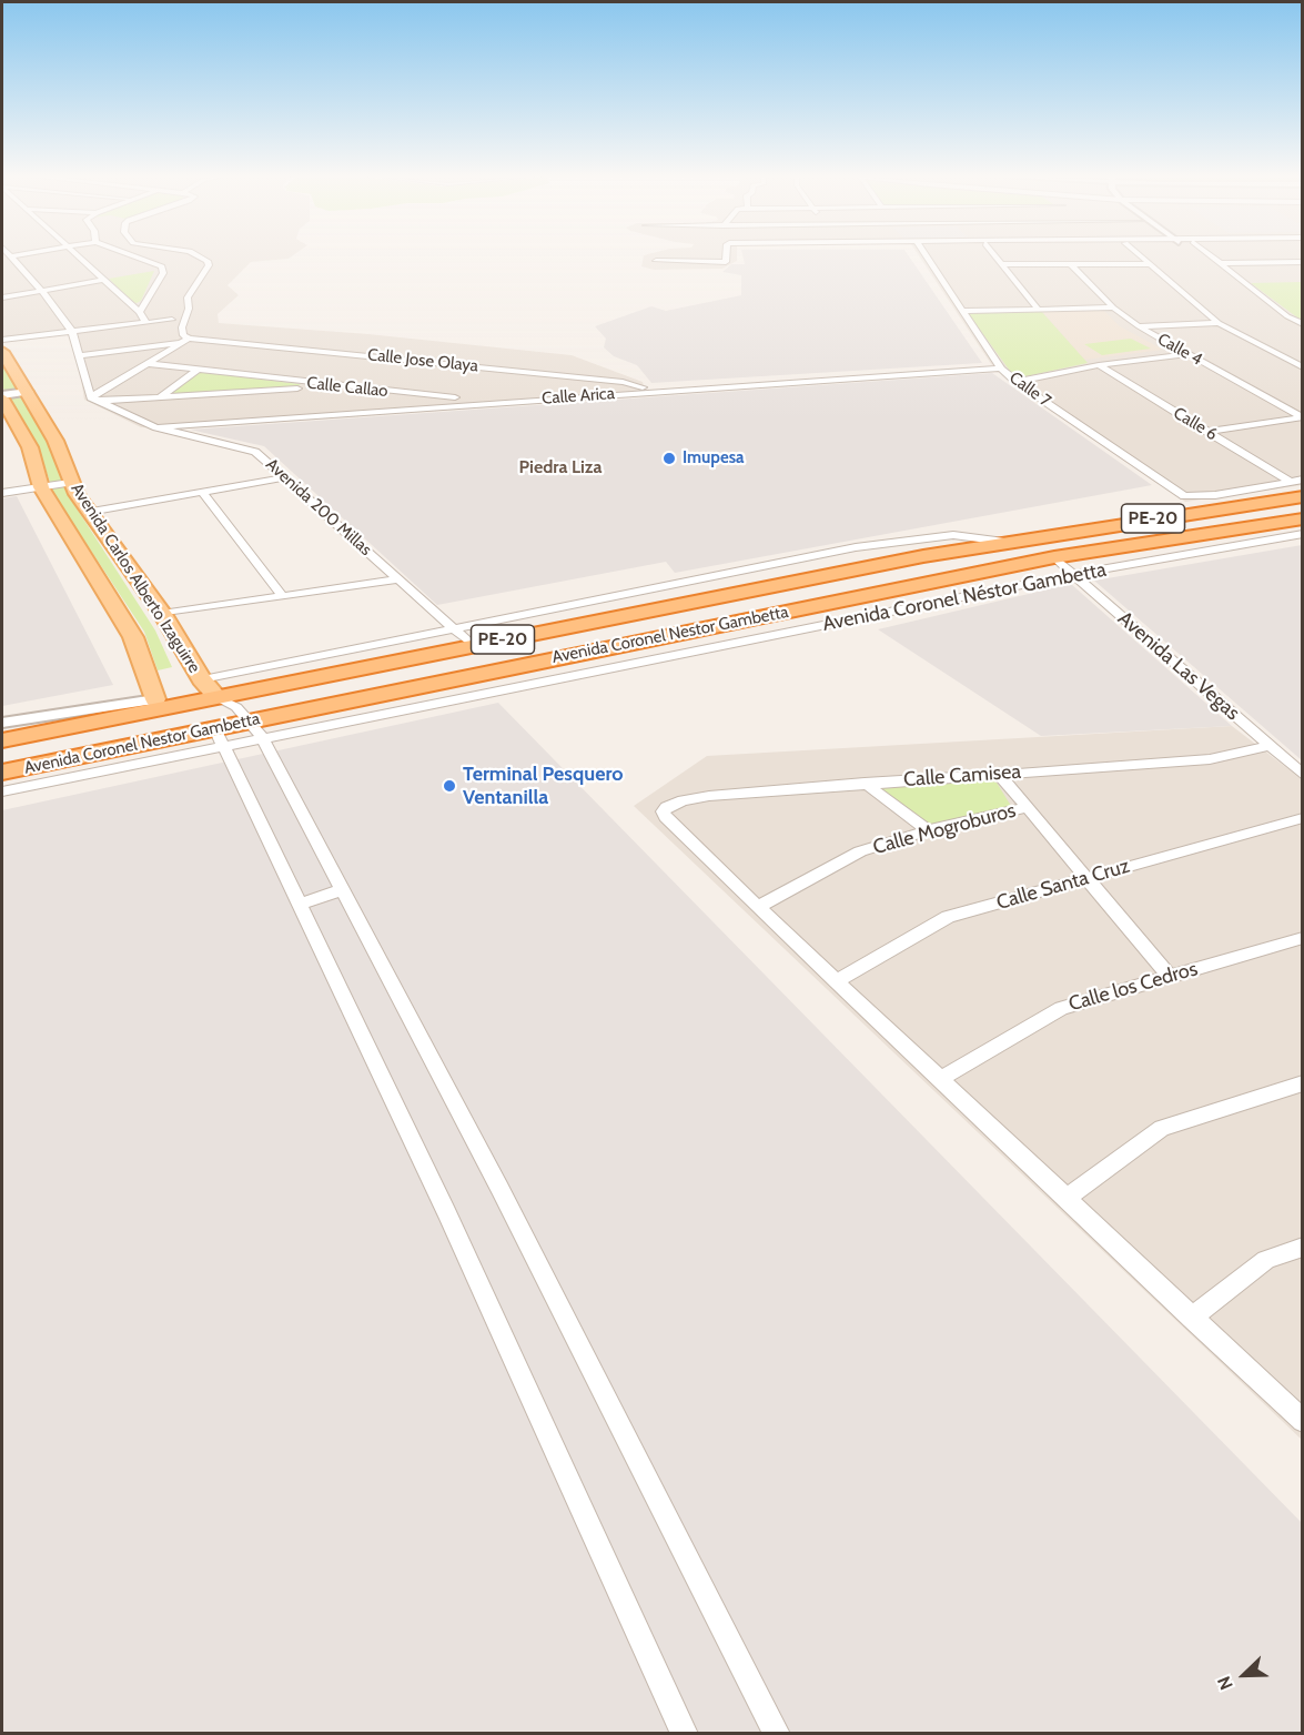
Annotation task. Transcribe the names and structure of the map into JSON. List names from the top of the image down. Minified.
{"streets":{"highway":["PE-20","Avenida Coronel Nestor Gambetta"],"main road":["Avenida Carlos Alberto Izaguirre"],"street":["Calle 4","Calle Jose Olaya","Calle Callao","Calle 7","Calle Arica","Calle 6","Avenida 200 Millas","Avenida Coronel Néstor Gambetta","Avenida Las Vegas","Calle Camisea","Calle Mogroburos","Calle Santa Cruz","Calle los Cedros"]},"crossings":[["Calle Jose Olaya","Calle Arica"],["Calle Callao","Calle Arica"],["Calle 7","Calle Arica"],["Calle Arica","Avenida 200 Millas"],["Avenida 200 Millas","Avenida Coronel Nestor Gambetta"],["Avenida Carlos Alberto Izaguirre","Avenida Coronel Nestor Gambetta"],["Avenida Coronel Néstor Gambetta","Avenida Coronel Nestor Gambetta"],["Avenida Coronel Néstor Gambetta","Avenida Las Vegas"],["Avenida Coronel Nestor Gambetta","Avenida Las Vegas"],["Avenida Las Vegas","Calle Camisea"],["Calle Camisea","Calle Mogroburos"]],"districts":["Piedra Liza"],"places":["Imupesa","Terminal Pesquero Ventanilla"],"north":"bottom left"}
